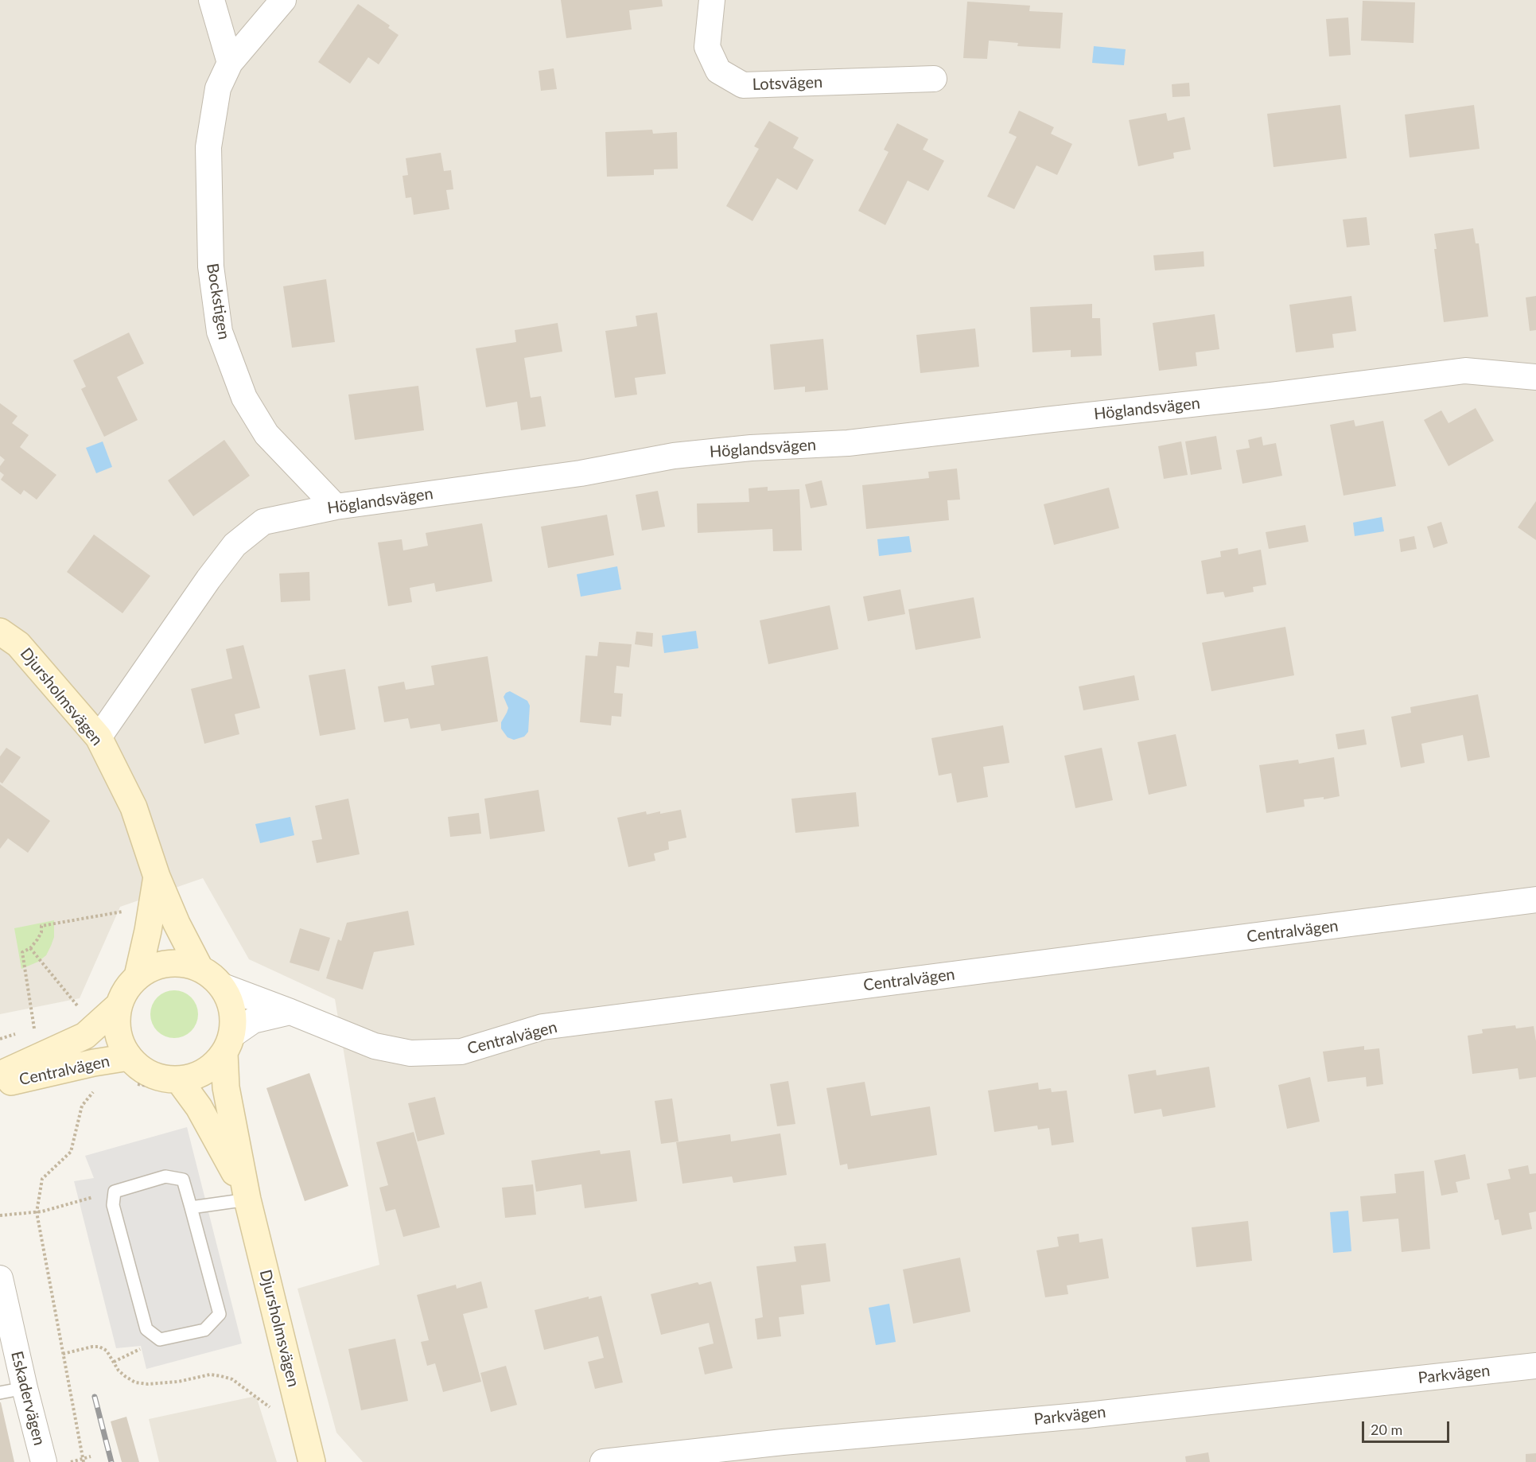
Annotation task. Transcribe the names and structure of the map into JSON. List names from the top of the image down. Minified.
{"streets":{"street":["Lotsvägen","Bockstigen","Höglandsvägen","Djursholmsvägen","Centralvägen","Parkvägen","Eskadervägen"]},"crossings":[["Bockstigen","Höglandsvägen"],["Höglandsvägen","Djursholmsvägen"],["Djursholmsvägen","Centralvägen"]],"scale_bar":"20 m"}
